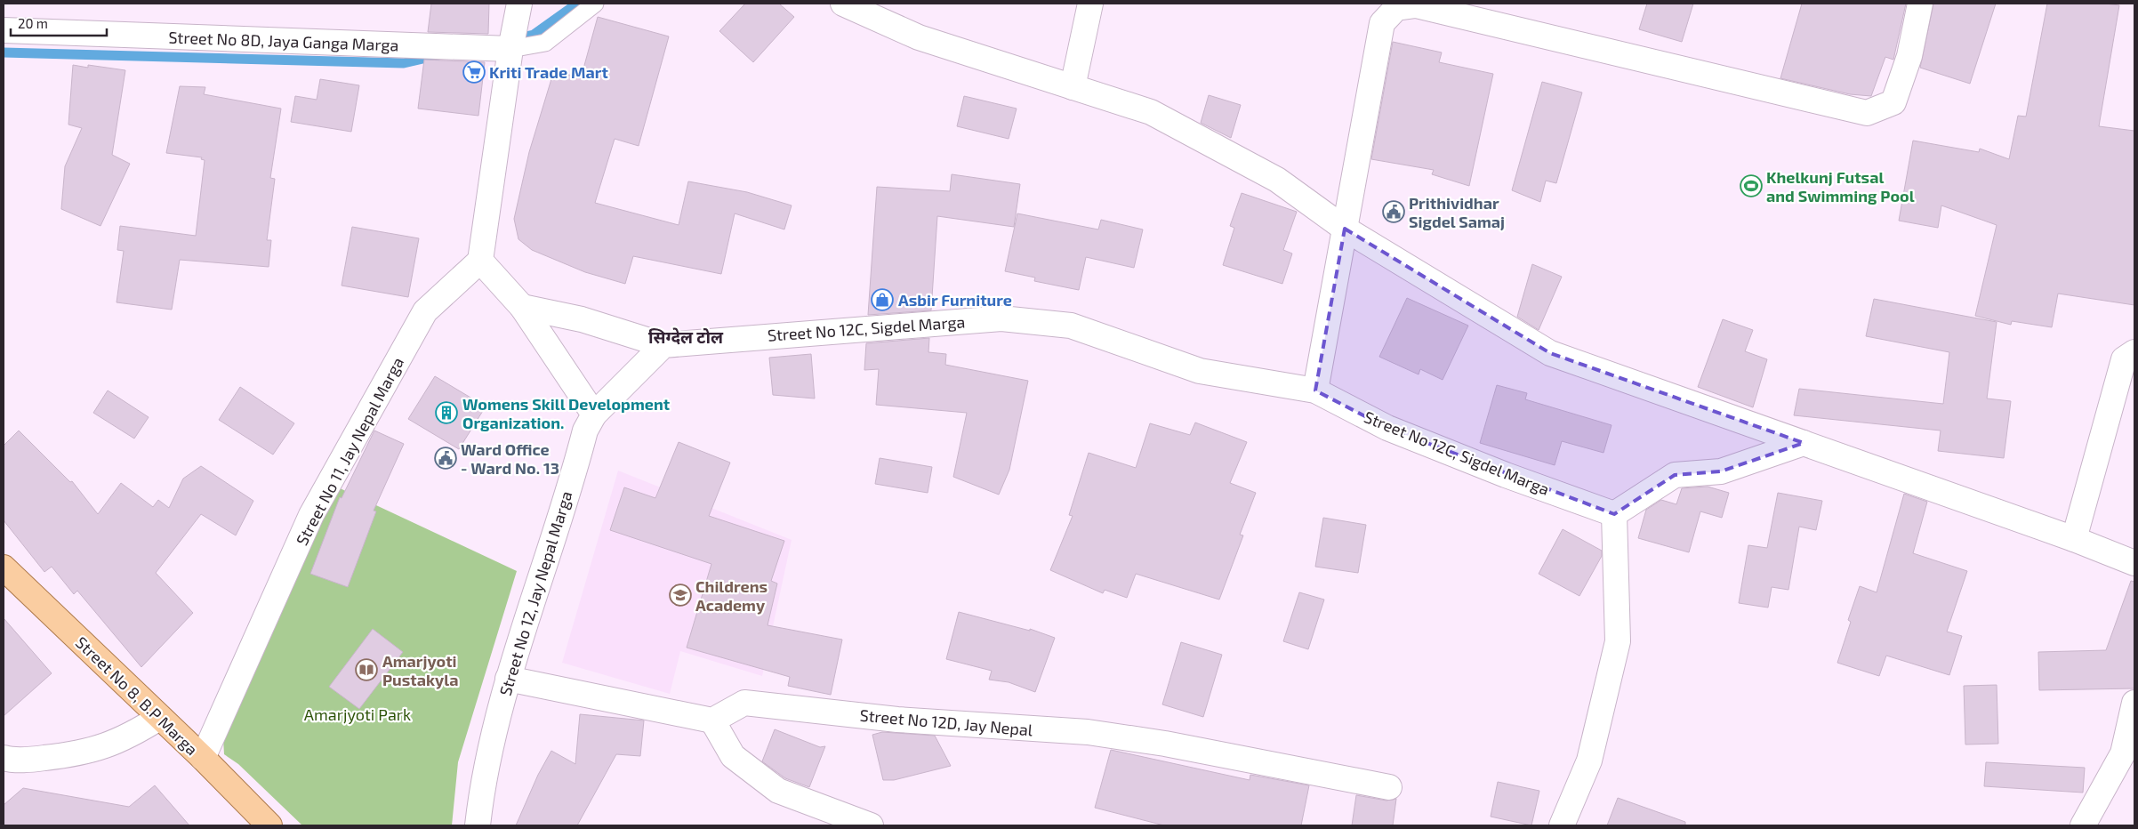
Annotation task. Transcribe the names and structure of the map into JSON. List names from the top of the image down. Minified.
{"streets":{"main road":["Street No 8, B.P Marga"],"street":["Street No 8D, Jaya Ganga Marga","Street No 12C, Sigdel Marga","Street No 11, Jay Nepal Marga","Street No 12, Jay Nepal Marga","Street No 12D, Jay Nepal"]},"crossings":[["Street No 11, Jay Nepal Marga","Street No 8, B.P Marga"]],"districts":["सिग्देल टोल"],"parks":["Amarjyoti Park"],"places":{"supermarket":["Kriti Trade Mart"],"sports":["Khelkunj Futsal and Swimming Pool"],"public building":["Prithividhar Sigdel Samaj","Ward Office - Ward No. 13"],"shop":["Asbir Furniture"],"building":["Womens Skill Development Organization."],"school or university":["Childrens Academy"],"library":["Amarjyoti Pustakyla"]},"scale_bar":"20 m"}
